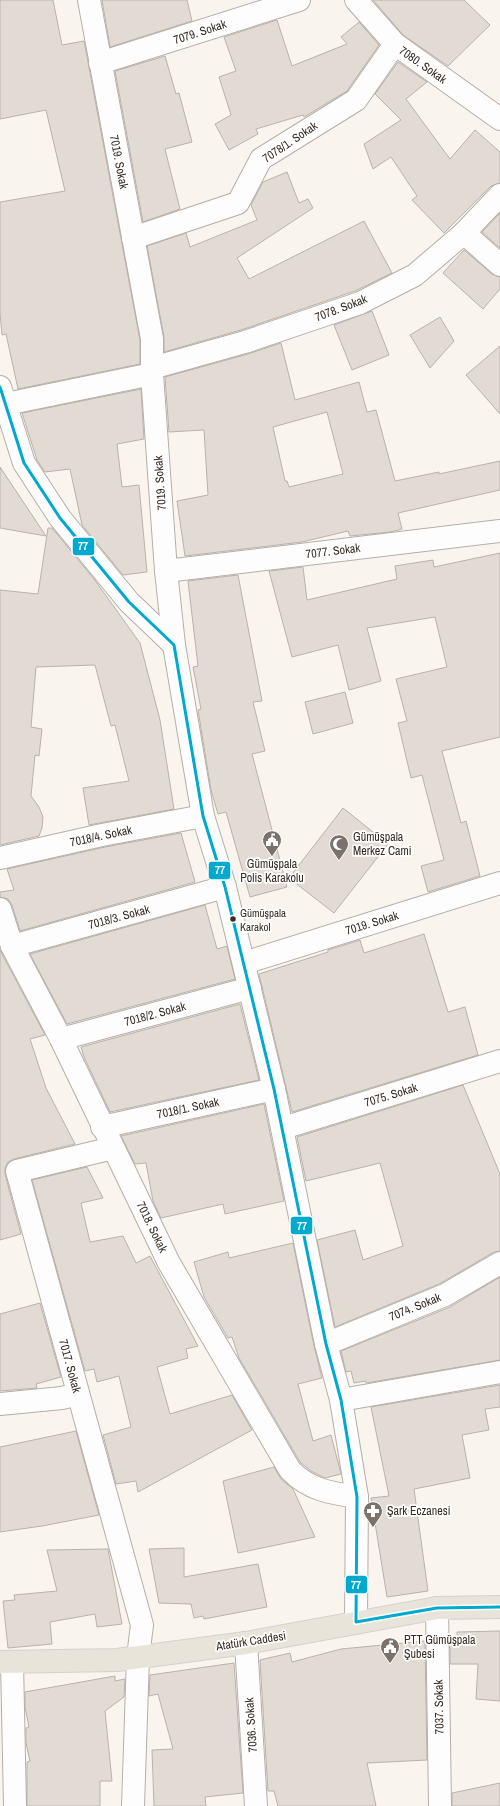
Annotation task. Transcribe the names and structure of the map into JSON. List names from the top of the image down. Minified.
{"streets":{"main road":["Atatürk Caddesi"],"street":["7079. Sokak","7080. Sokak","7078/1. Sokak","7019. Sokak","7078. Sokak","7077. Sokak","7018/4. Sokak","7018/3. Sokak","7018/2. Sokak","7075. Sokak","7018/1. Sokak","7018. Sokak","7074. Sokak","7017. Sokak","7037. Sokak","7036. Sokak"]},"crossings":[["7079. Sokak","7019. Sokak"],["7080. Sokak","7078/1. Sokak"],["7078/1. Sokak","7019. Sokak"],["7019. Sokak","7078. Sokak"],["7019. Sokak","7077. Sokak"],["7019. Sokak","7018/4. Sokak"],["7019. Sokak","7018/3. Sokak"],["7019. Sokak","7018/2. Sokak"],["7019. Sokak","7075. Sokak"],["7019. Sokak","7018/1. Sokak"],["7019. Sokak","7018. Sokak"],["7019. Sokak","7074. Sokak"],["7019. Sokak","Atatürk Caddesi"],["7018/3. Sokak","7018. Sokak"],["7018/2. Sokak","7018. Sokak"],["7018/1. Sokak","7018. Sokak"],["7018. Sokak","7017. Sokak"],["7017. Sokak","Atatürk Caddesi"],["Atatürk Caddesi","7037. Sokak"],["Atatürk Caddesi","7036. Sokak"]],"places":{"public building":["Gümüşpala Polis Karakolu","PTT Gümüşpala Şubesi"],"mosque":["Gümüşpala Merkez Cami"],"other":["Gümüşpala Karakol"],"pharmacy":["Şark Eczanesi"]},"lines":["transit line 77"]}
